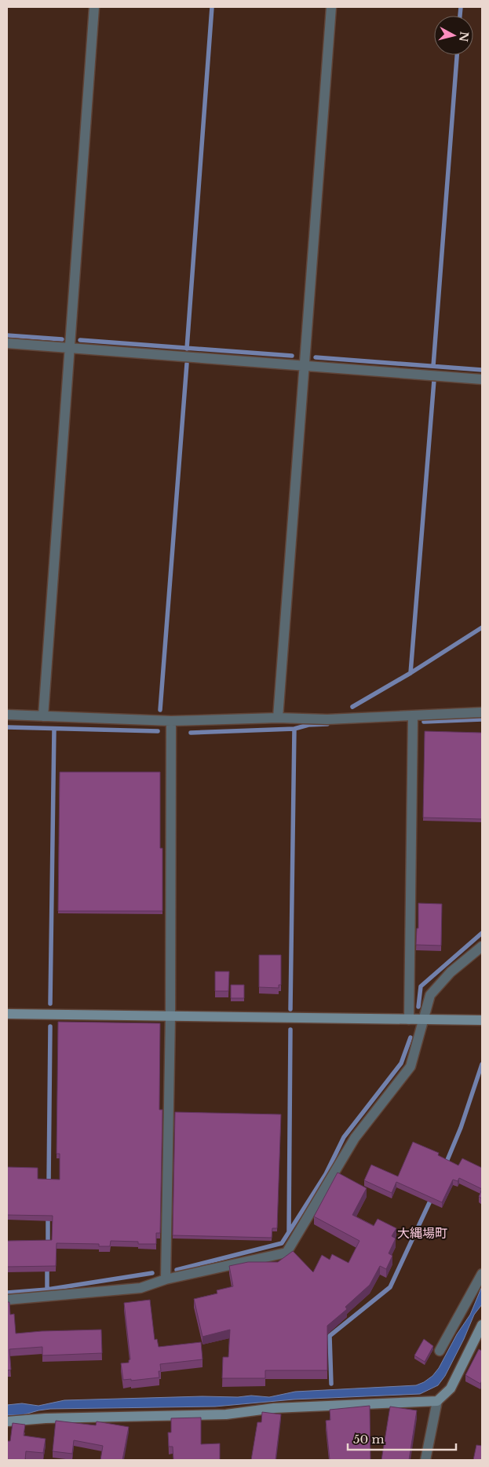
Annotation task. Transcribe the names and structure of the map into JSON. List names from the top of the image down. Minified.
{"districts":["大縄場町"],"scale_bar":"50 m","north":"right"}
